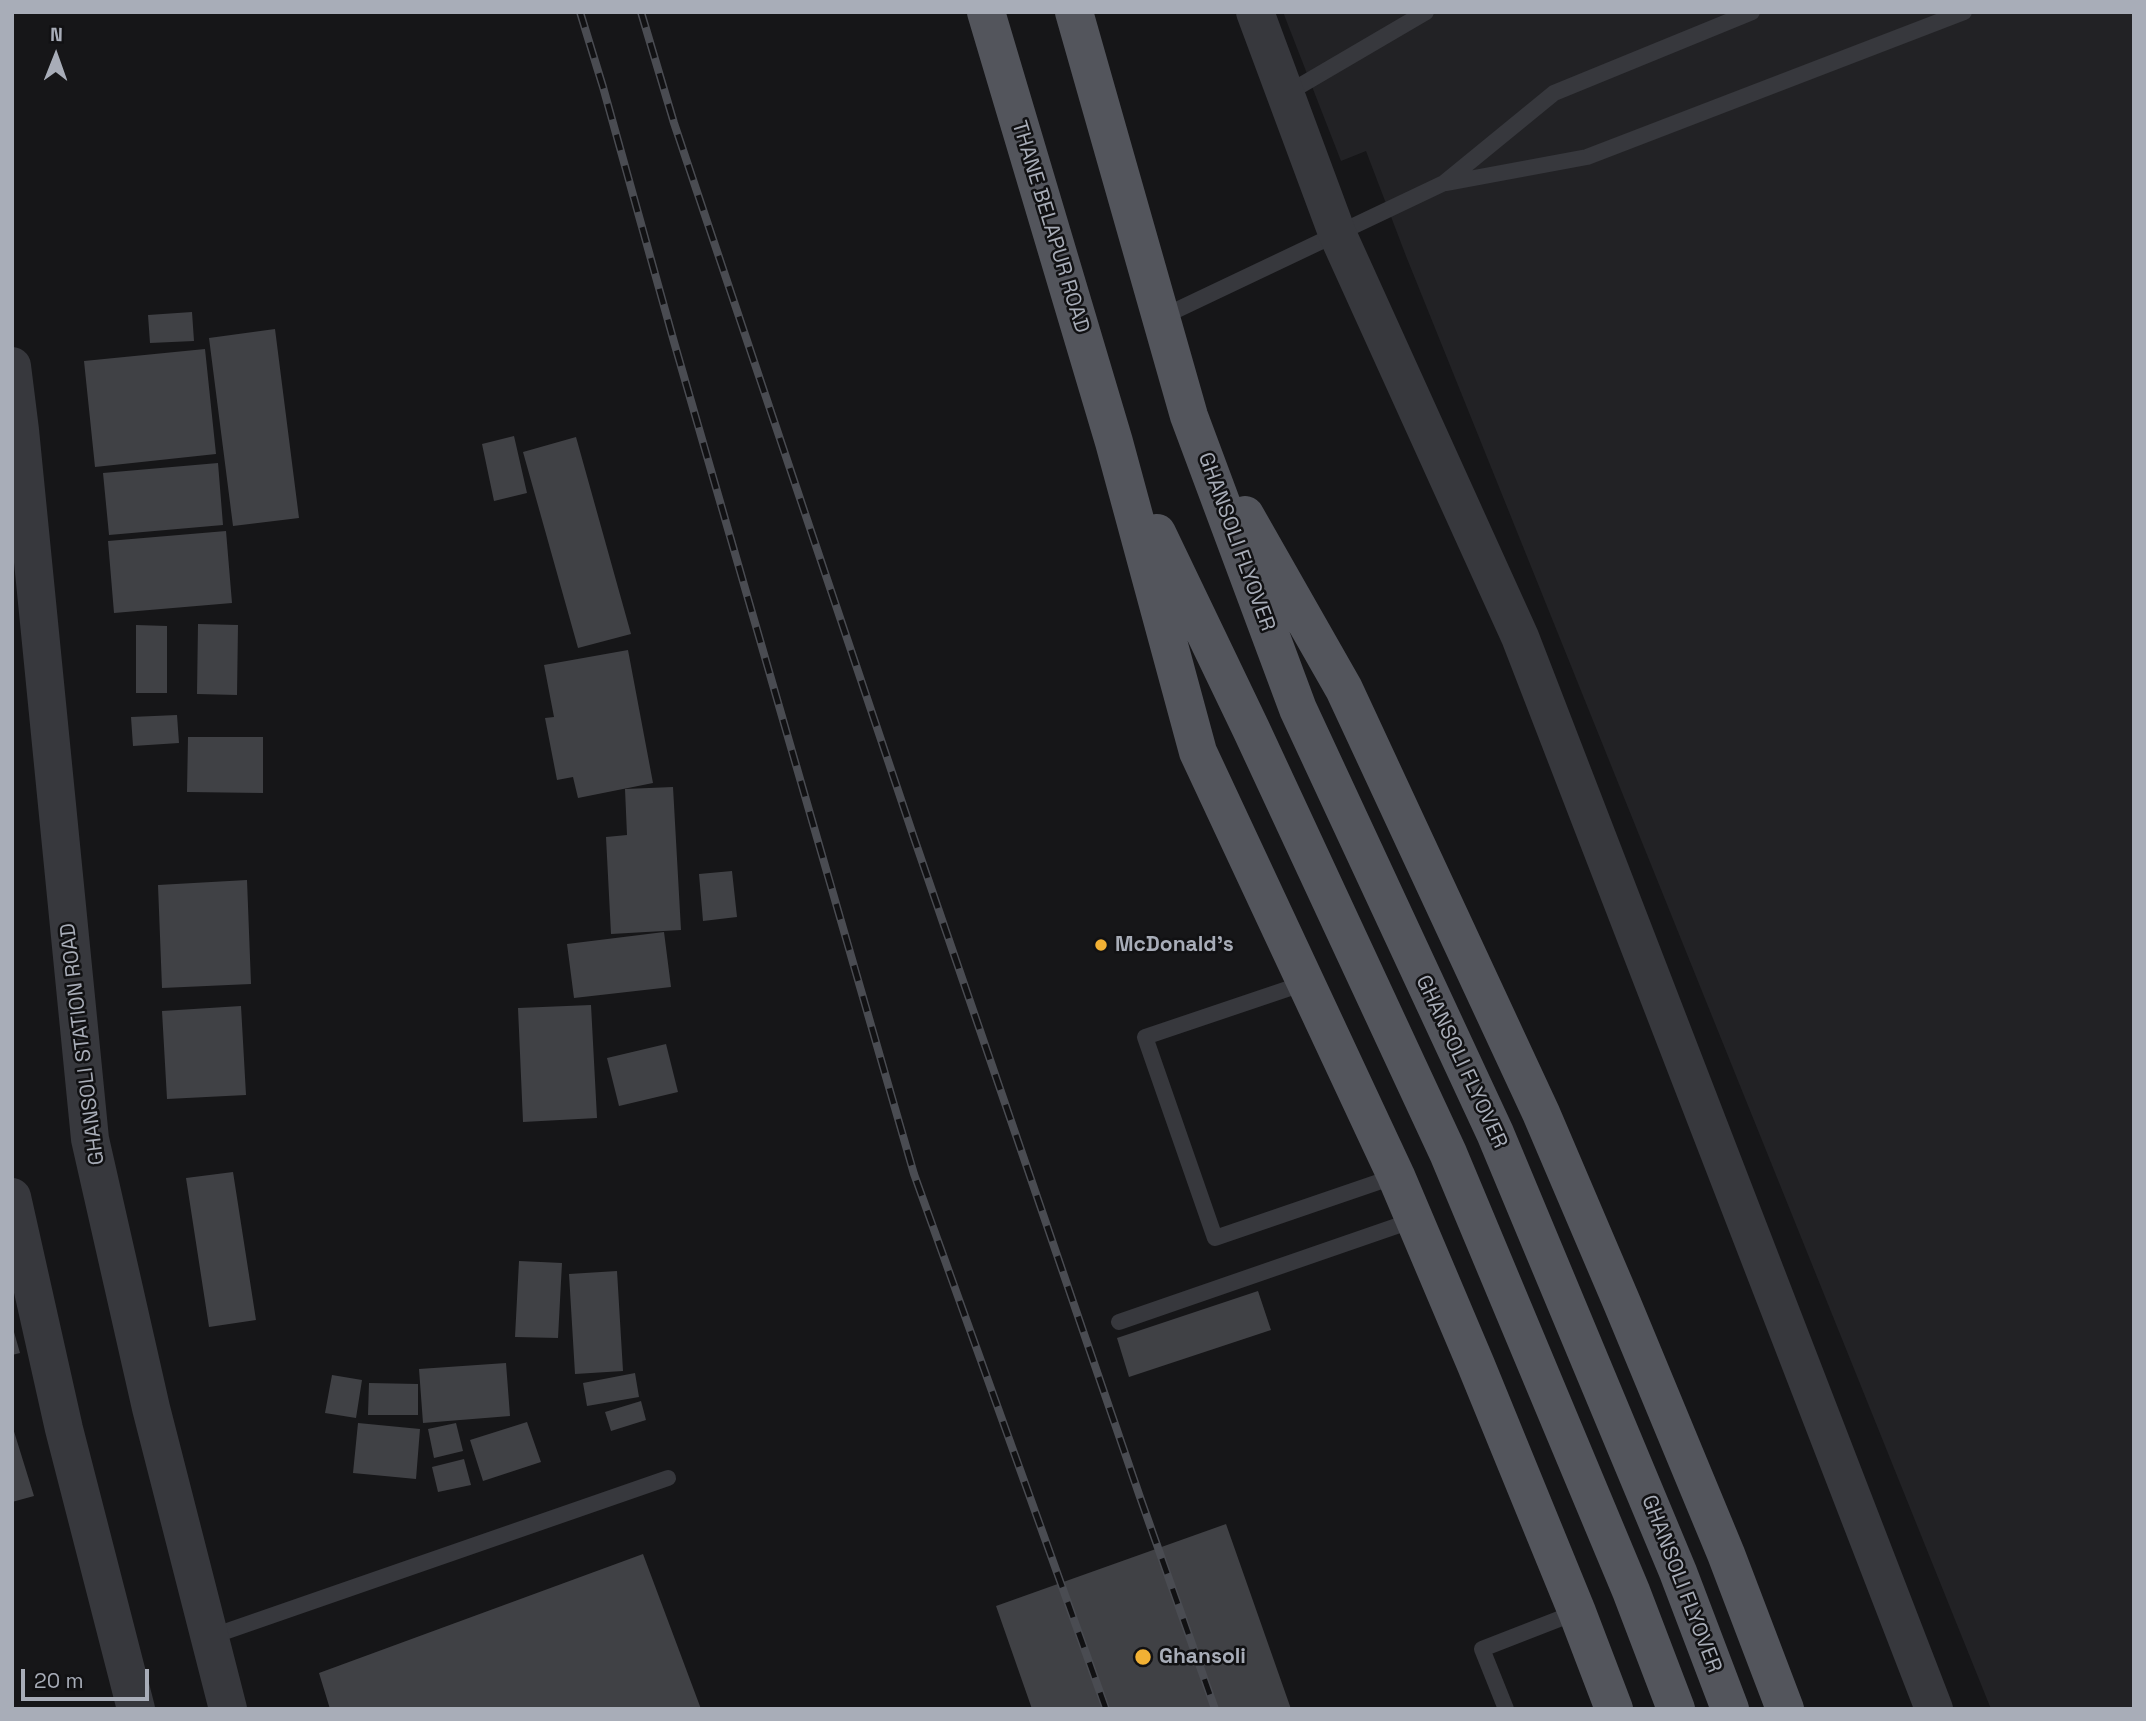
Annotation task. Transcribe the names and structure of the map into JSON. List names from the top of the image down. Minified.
{"streets":{"main road":["THANE BELAPUR ROAD","GHANSOLI FLYOVER"],"street":["GHANSOLI STATION ROAD"]},"places":["McDonald's","Ghansoli"],"scale_bar":"20 m","north":"top"}
